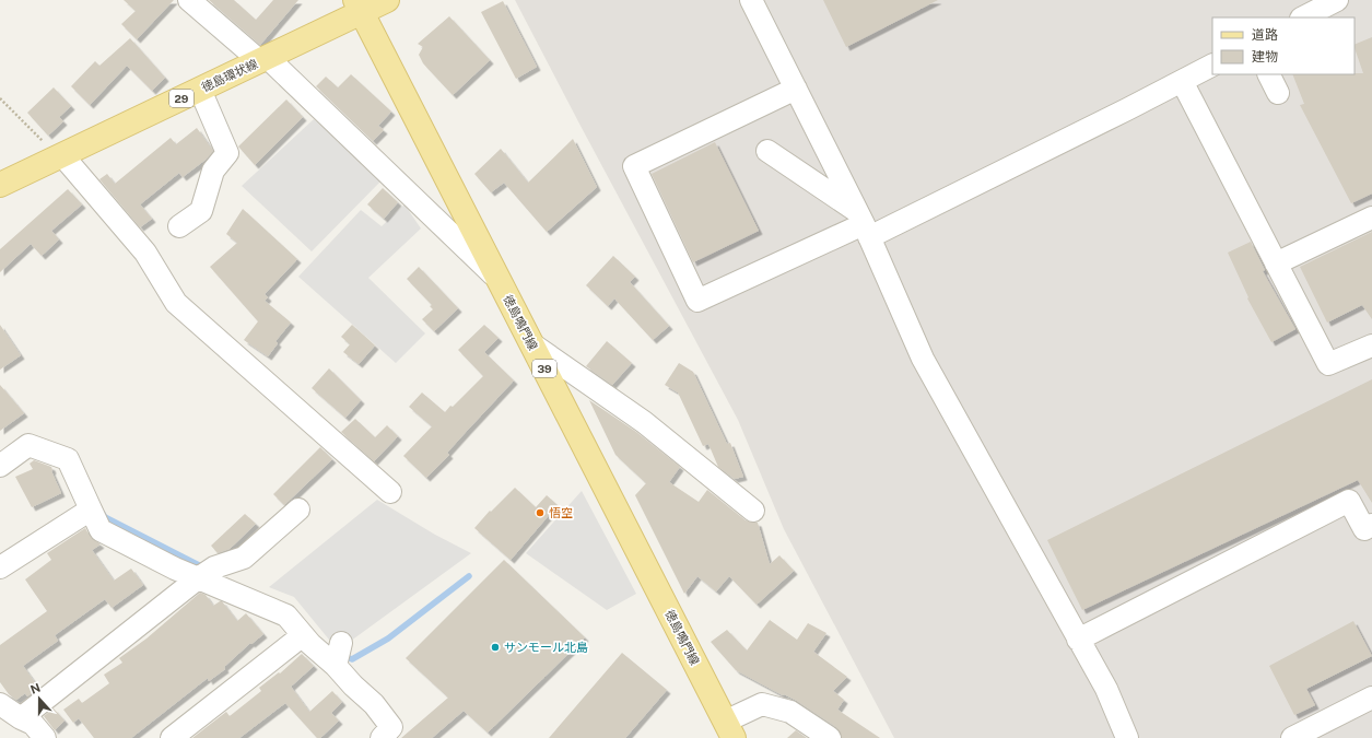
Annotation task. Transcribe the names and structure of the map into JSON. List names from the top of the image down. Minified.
{"streets":{"main road":["徳島環状線","29","徳島鳴門線","39"]},"crossings":[["徳島環状線","徳島鳴門線"]],"places":["悟空","サンモール北島"],"legend":["道路","建物"],"north":"top"}
